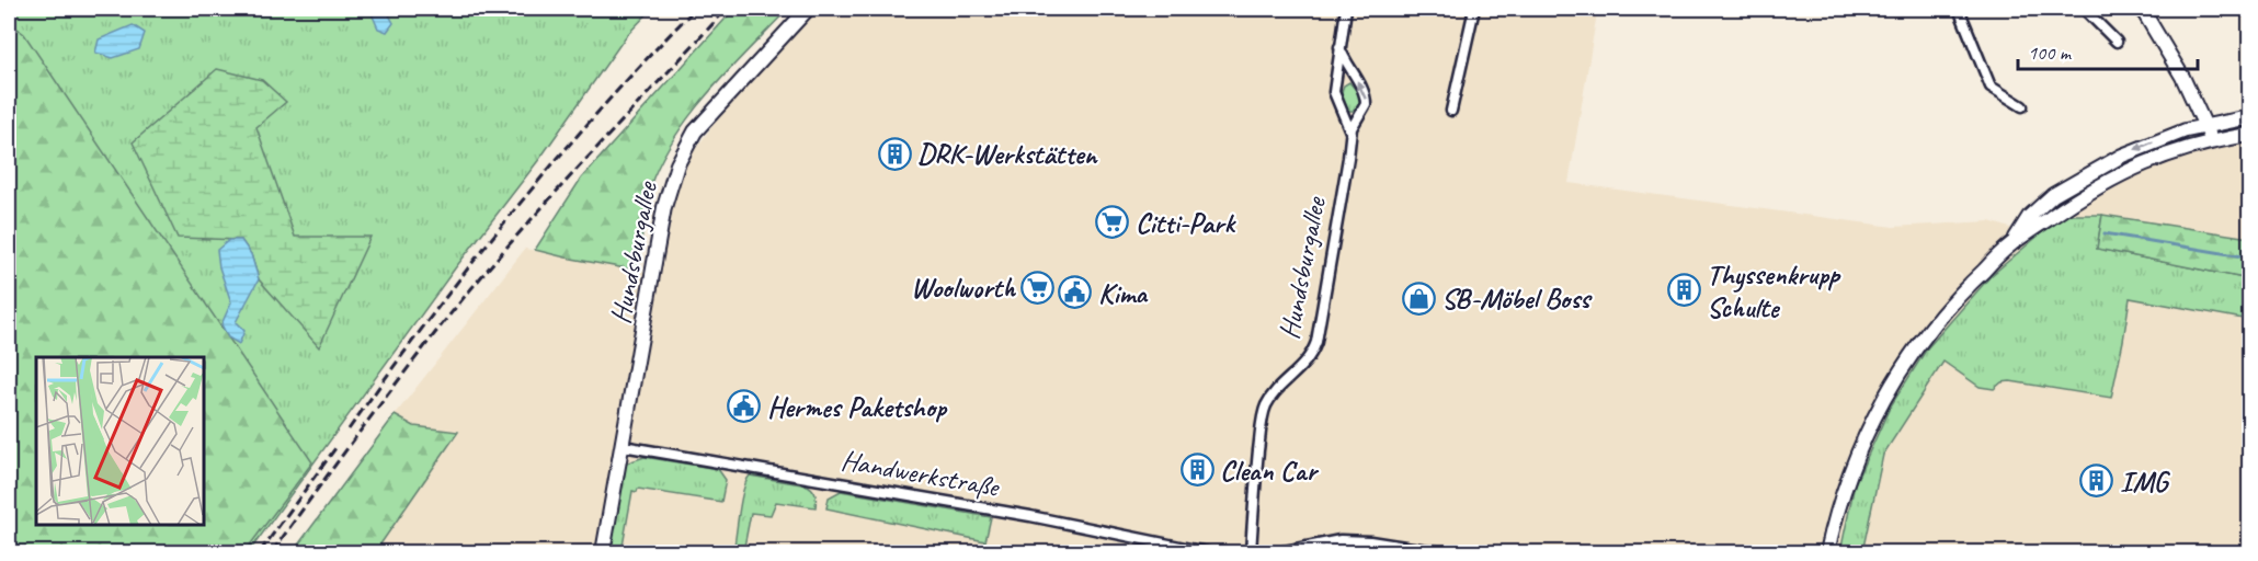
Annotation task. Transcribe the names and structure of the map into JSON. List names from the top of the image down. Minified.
{"streets":{"street":["Hundsburgallee","Handwerkstraße"]},"crossings":[["Hundsburgallee","Handwerkstraße"]],"places":{"building":["DRK-Werkstätten","Thyssenkrupp Schulte","Clean Car","IMG"],"supermarket":["Citti-Park","Woolworth"],"public building":["Kima","Hermes Paketshop"],"shop":["SB-Möbel Boss"]},"scale_bar":"100 m"}
